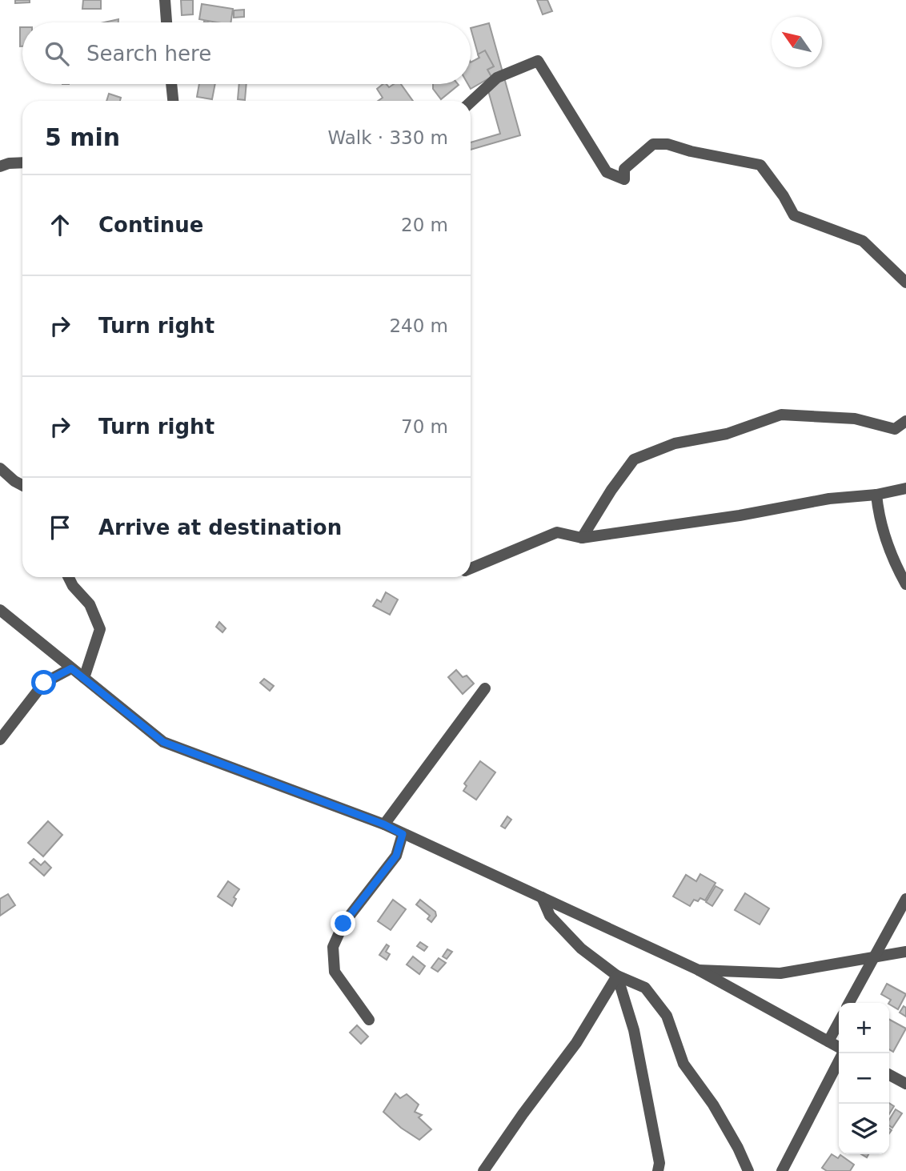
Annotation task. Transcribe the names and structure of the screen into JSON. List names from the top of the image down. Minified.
{"north":"top left","page":{"search":"Search here","heading":["5 min","Walk · 330 m"],"list":[["Continue","20 m"],["Turn right","240 m"],["Turn right","70 m"],"Arrive at destination"],"map_buttons":["+","−"]}}
